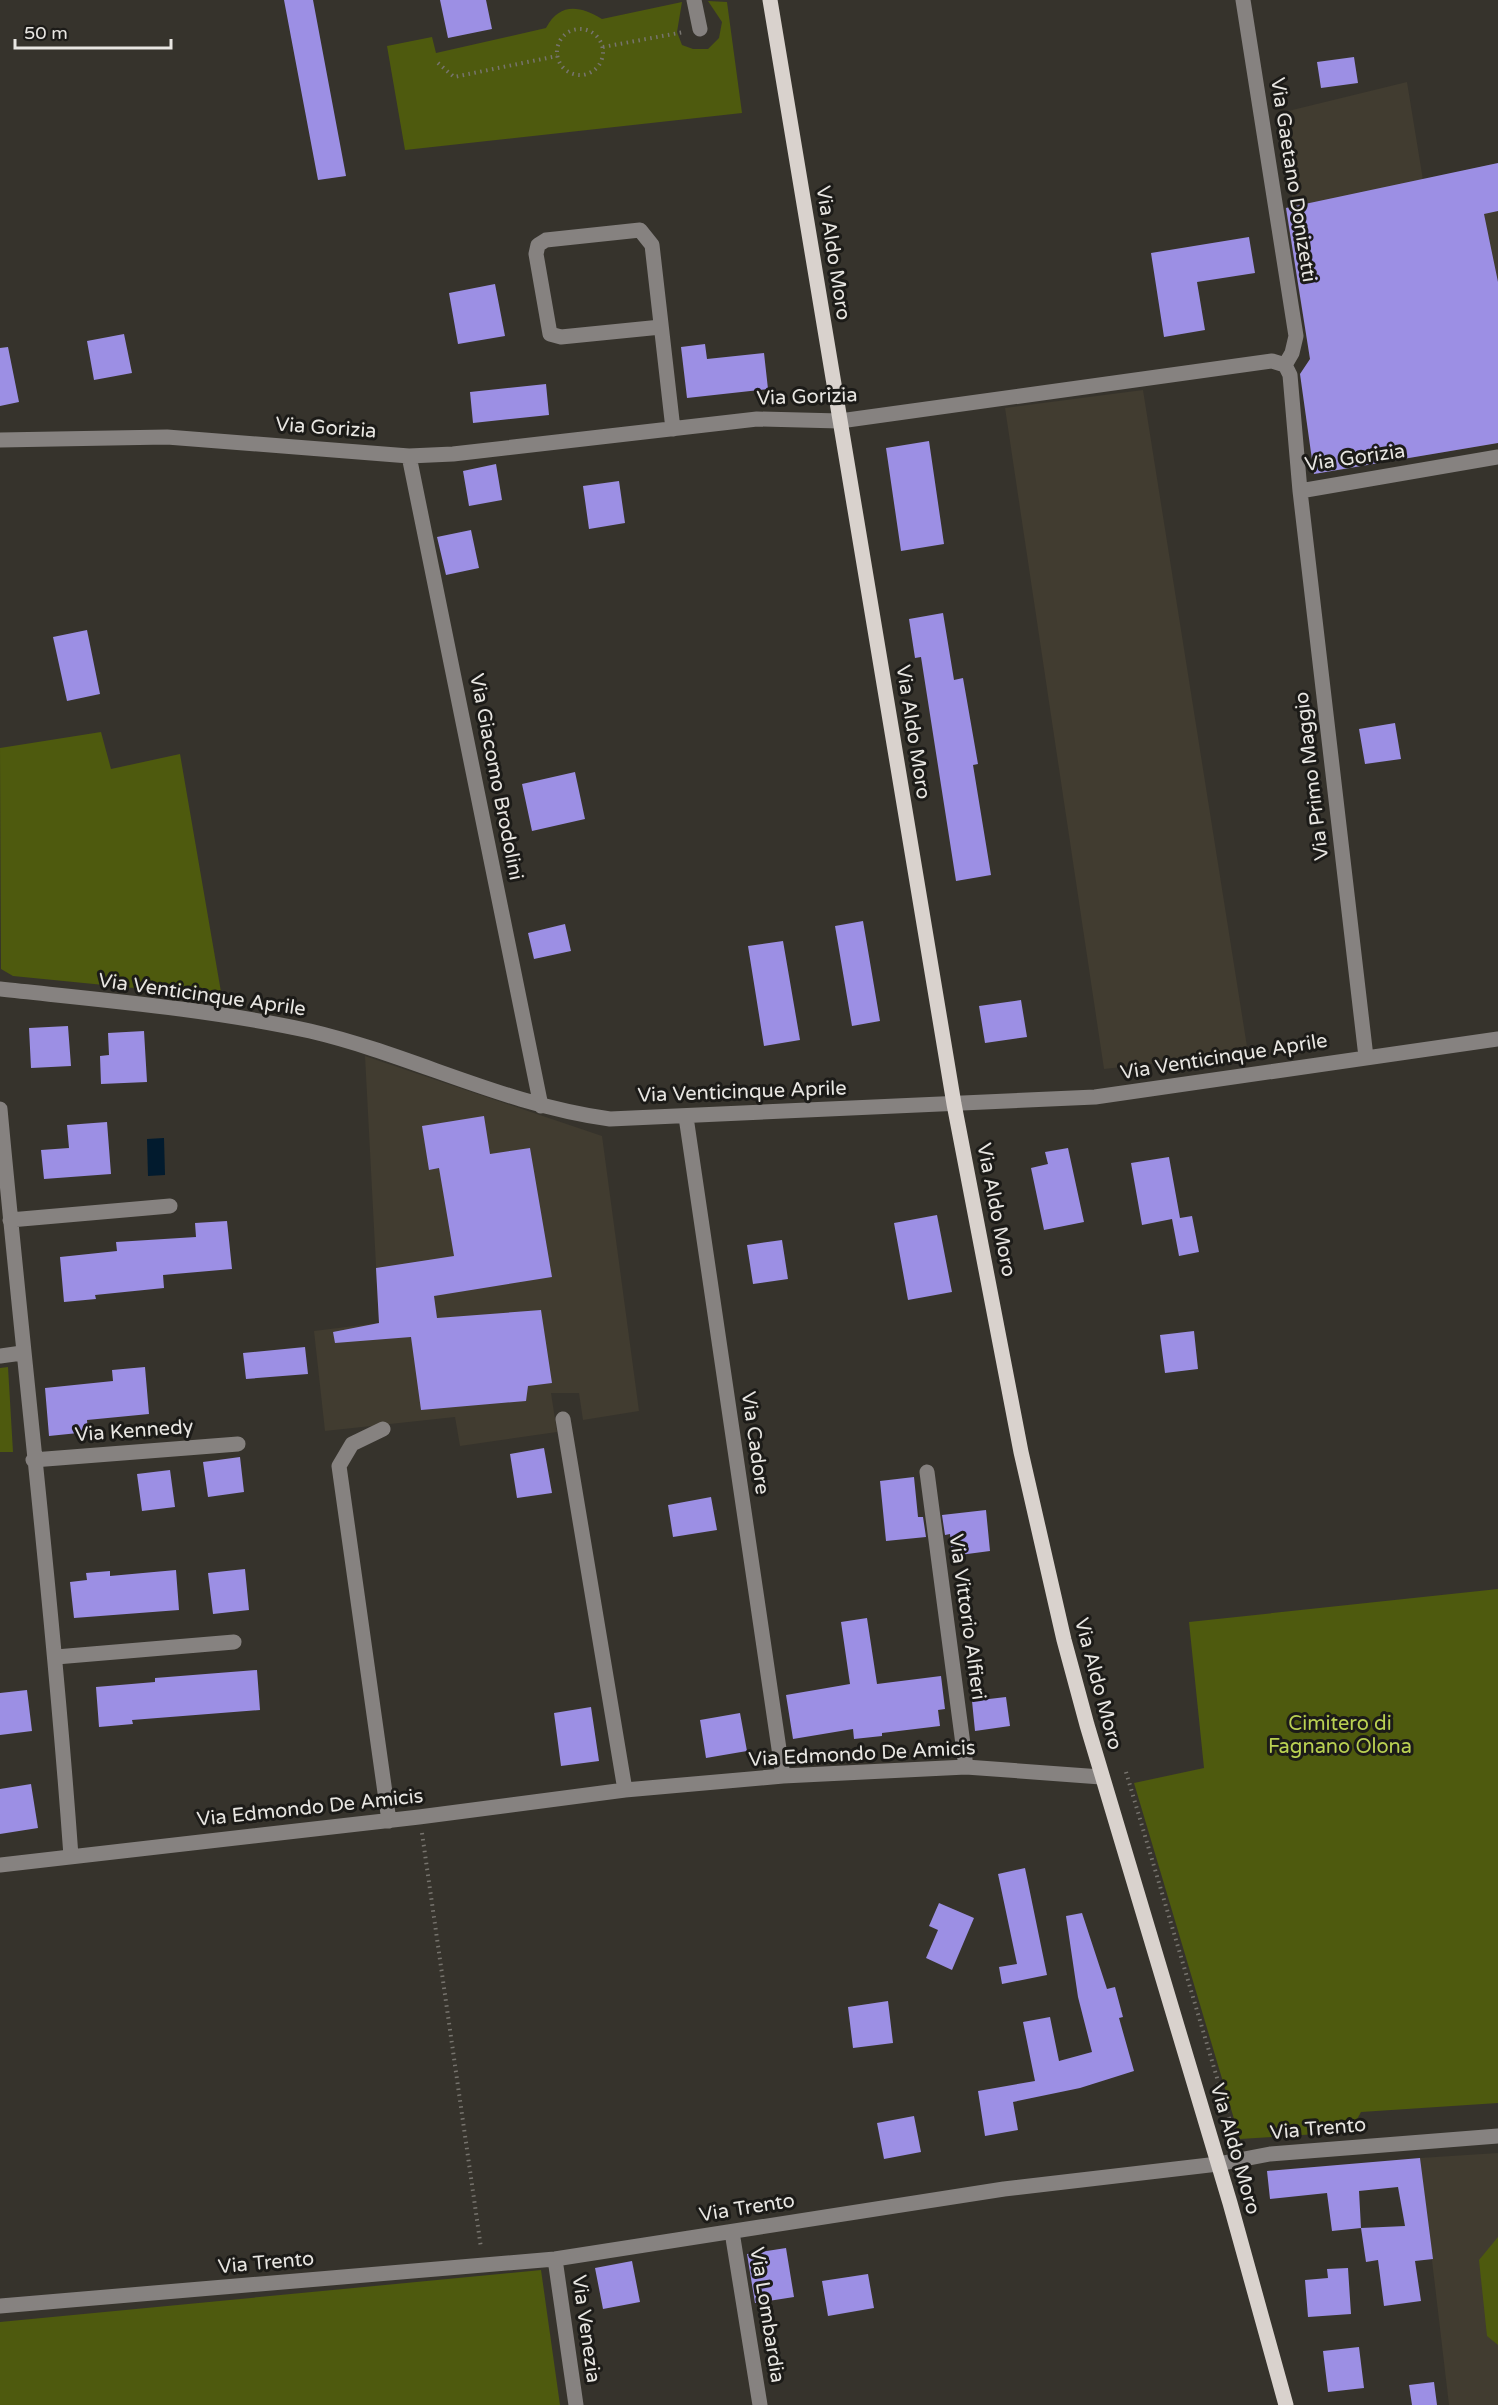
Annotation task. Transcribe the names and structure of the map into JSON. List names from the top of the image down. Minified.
{"streets":{"main road":["Via Aldo Moro"],"street":["Via Gaetano Donizetti","Via Gorizia","Via Primo Maggio","Via Giacomo Brodolini","Via Venticinque Aprile","Via Kennedy","Via Cadore","Via Vittorio Alfieri","Via Edmondo De Amicis","Via Trento","Via Lombardia","Via Venezia"]},"crossings":[["Via Gaetano Donizetti","Via Gorizia"],["Via Aldo Moro","Via Gorizia"],["Via Aldo Moro","Via Venticinque Aprile"],["Via Aldo Moro","Via Edmondo De Amicis"],["Via Aldo Moro","Via Trento"],["Via Gorizia","Via Primo Maggio"],["Via Gorizia","Via Giacomo Brodolini"],["Via Primo Maggio","Via Venticinque Aprile"],["Via Giacomo Brodolini","Via Venticinque Aprile"],["Via Venticinque Aprile","Via Cadore"],["Via Cadore","Via Edmondo De Amicis"],["Via Vittorio Alfieri","Via Edmondo De Amicis"],["Via Trento","Via Lombardia"],["Via Trento","Via Venezia"]],"parks":["Cimitero di Fagnano Olona"],"scale_bar":"50 m"}
